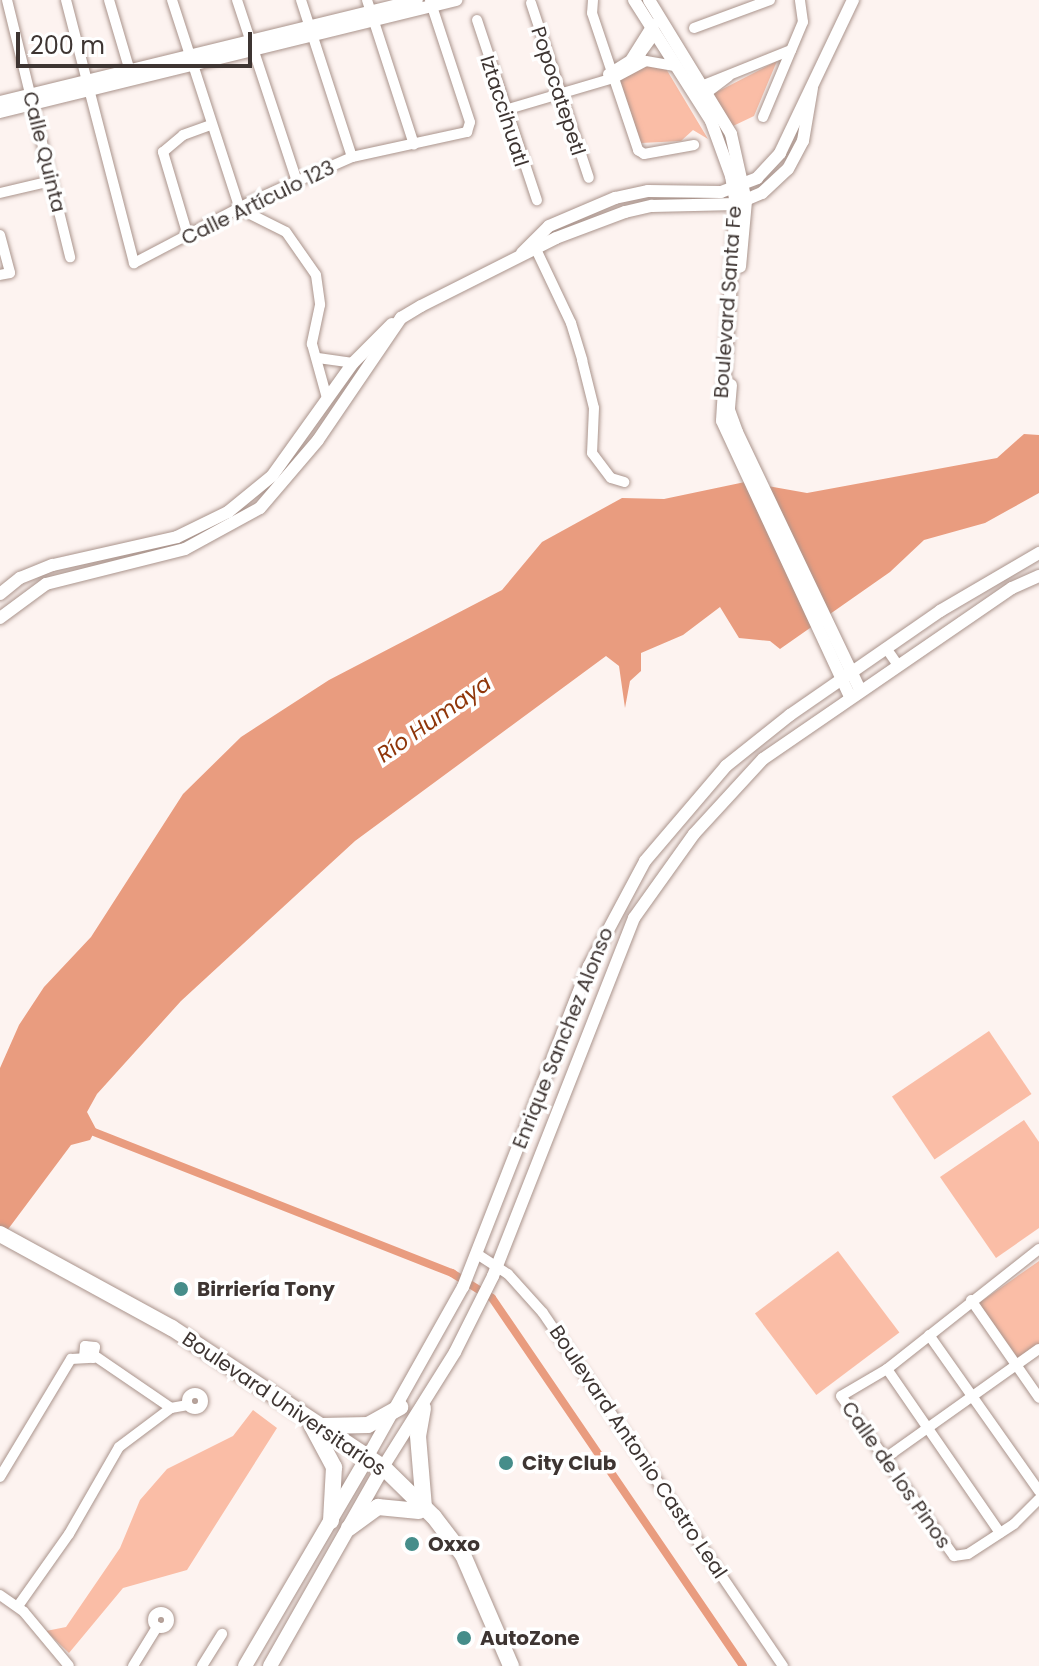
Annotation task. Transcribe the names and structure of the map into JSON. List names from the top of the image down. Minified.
{"streets":{"main road":["Boulevard Universitarios"],"street":["Popocatepetl","Iztaccihuatl","Calle Quinta","Calle Artículo 123","Boulevard Santa Fe","Enrique Sanchez Alonso","Boulevard Antonio Castro Leal","Calle de los Pinos"]},"crossings":[["Boulevard Santa Fe","Enrique Sanchez Alonso"],["Enrique Sanchez Alonso","Boulevard Universitarios"],["Enrique Sanchez Alonso","Boulevard Antonio Castro Leal"]],"water":["Río Humaya"],"places":["Birriería Tony","City Club","Oxxo","AutoZone"],"scale_bar":"200 m"}
